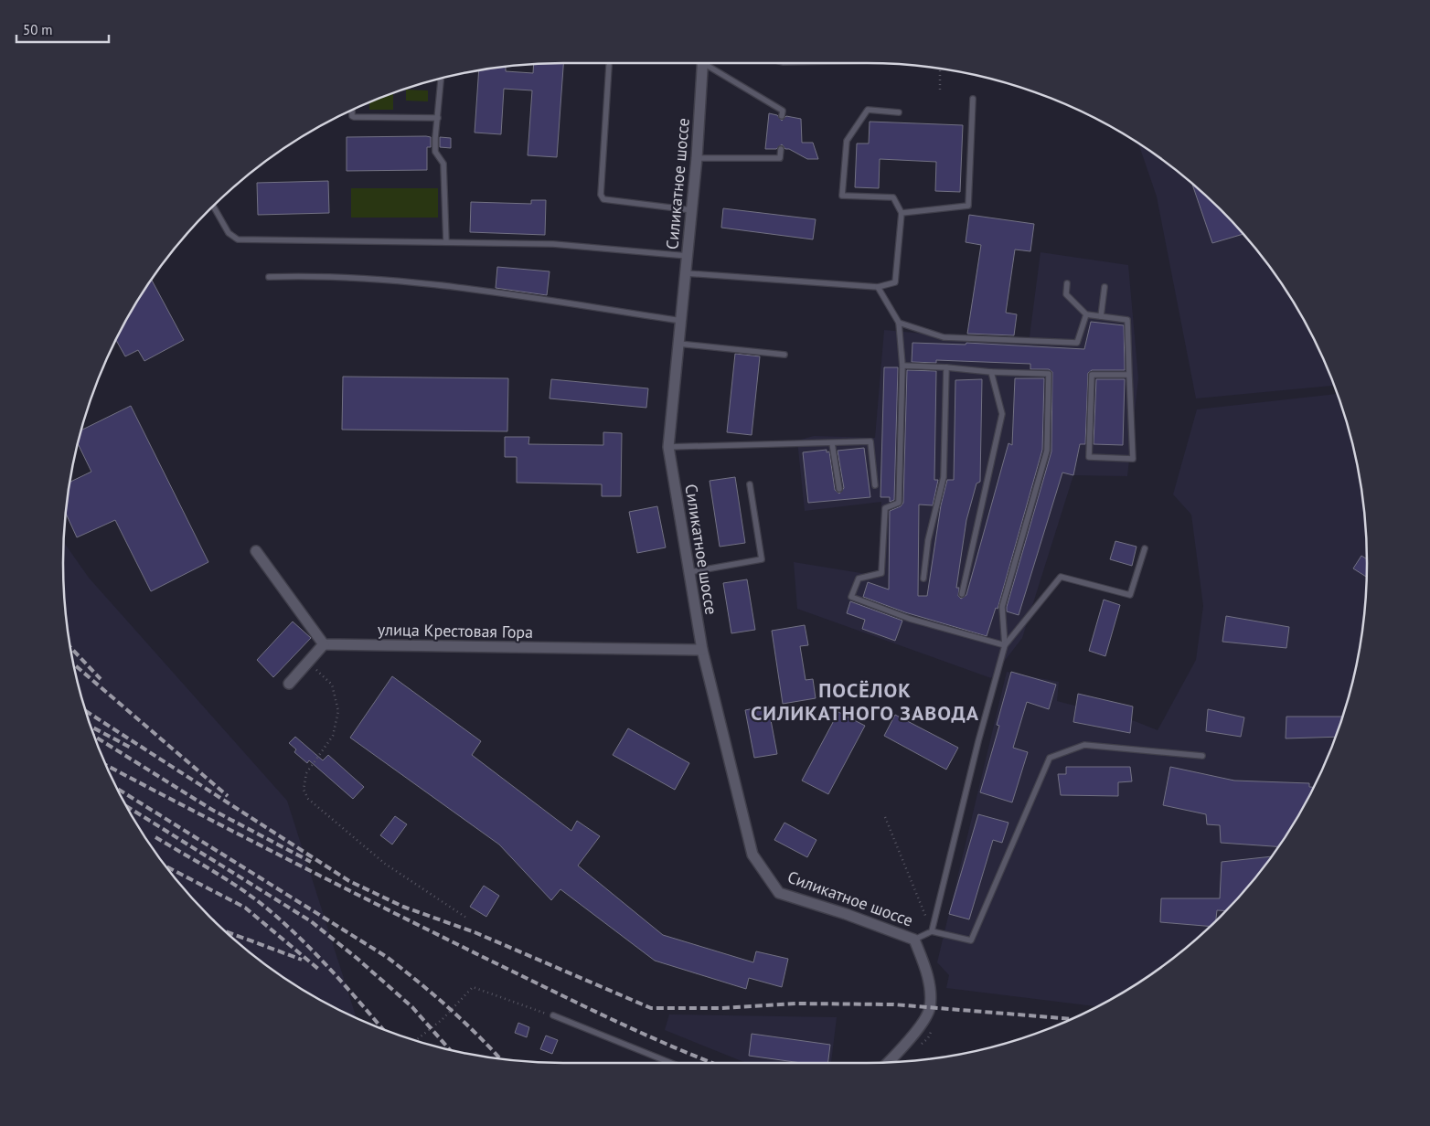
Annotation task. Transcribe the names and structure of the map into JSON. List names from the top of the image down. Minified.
{"streets":{"street":["Силикатное шоссе","улица Крестовая Гора"]},"crossings":[["Силикатное шоссе","улица Крестовая Гора"]],"districts":["ПОСЁЛОК СИЛИКАТНОГО ЗАВОДА"],"scale_bar":"50 m"}
